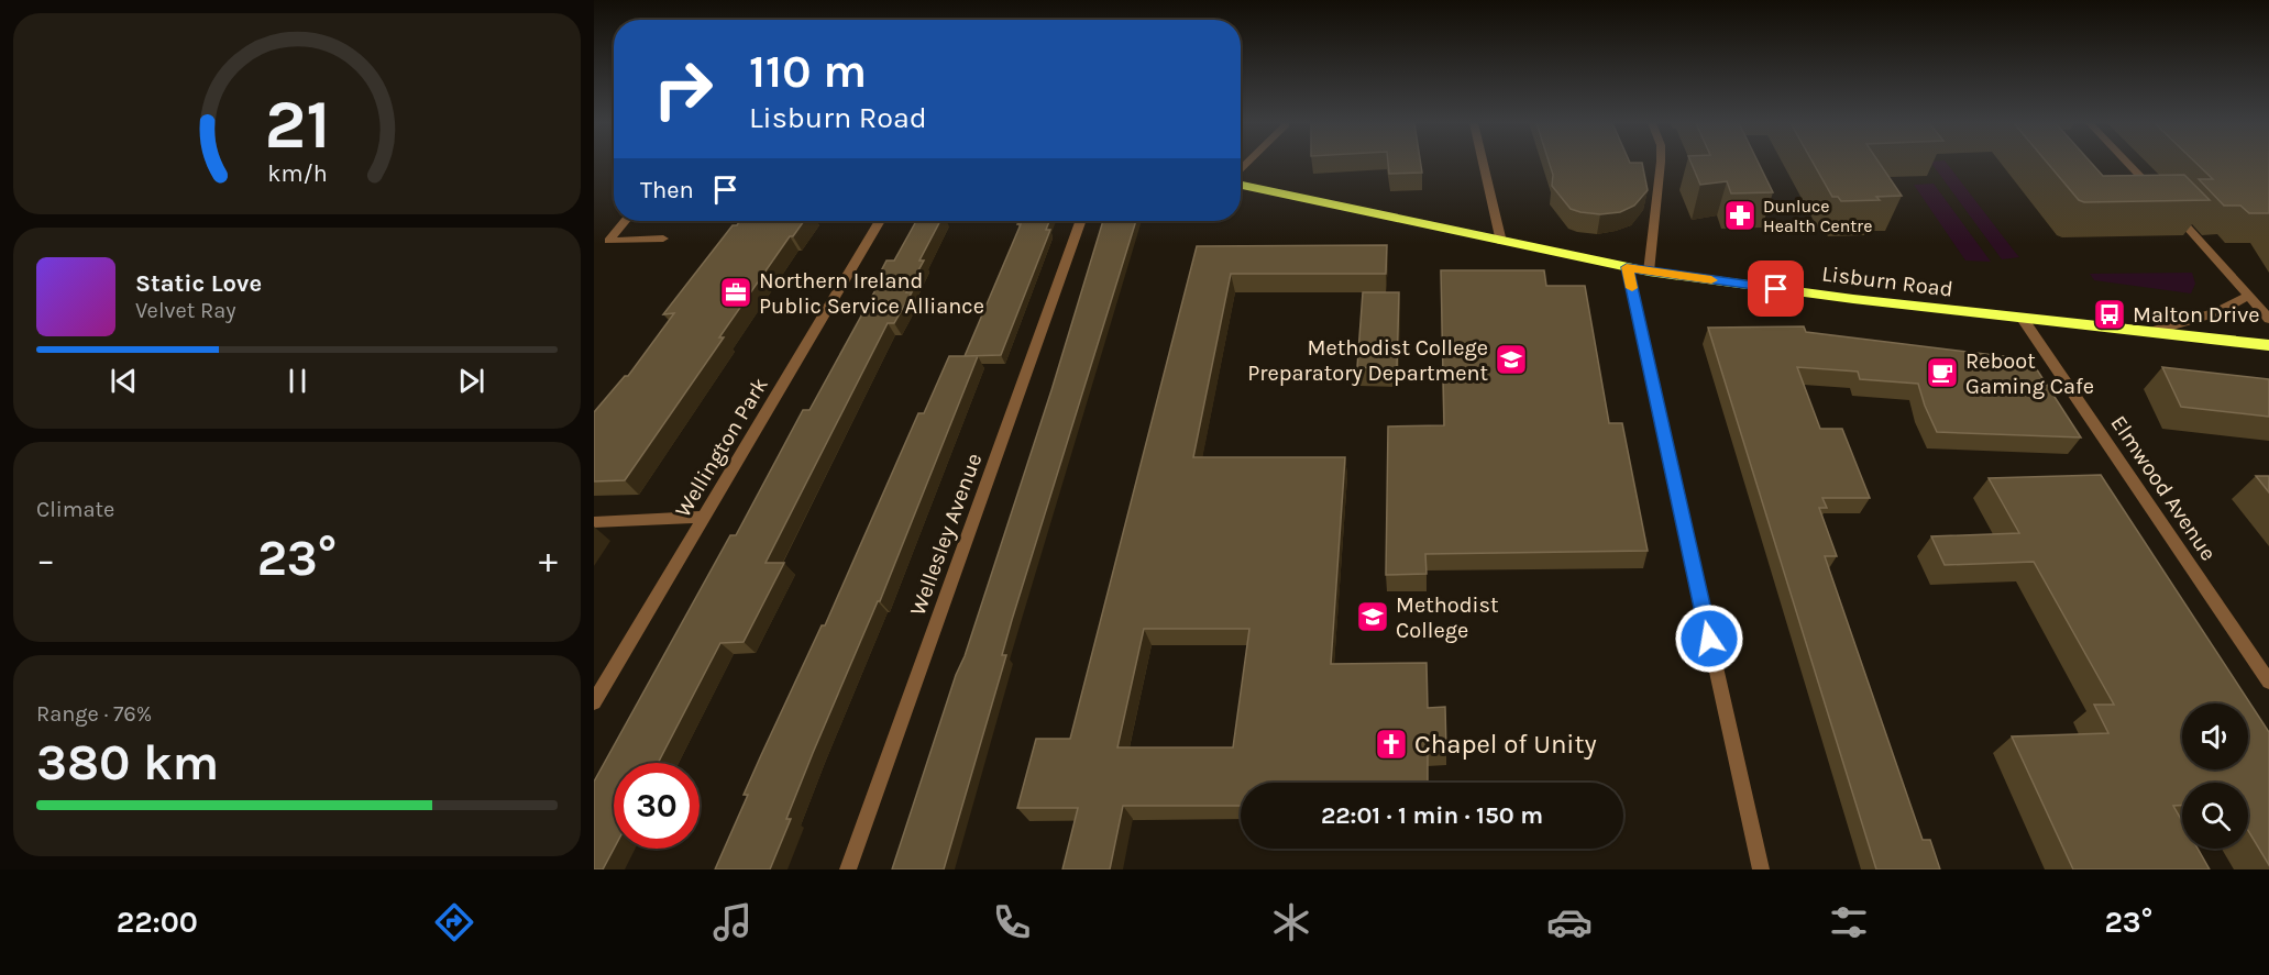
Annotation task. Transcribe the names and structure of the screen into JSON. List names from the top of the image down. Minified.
{"streets":{"main road":["Lisburn Road"],"street":["Wellington Park","Elmwood Avenue","Wellesley Avenue"]},"crossings":[["Lisburn Road","Elmwood Avenue"]],"places":{"pharmacy":["Dunluce Health Centre"],"office":["Northern Ireland Public Service Alliance"],"bus stop":["Malton Drive"],"school or university":["Methodist College Preparatory Department","Methodist College"],"cafe":["Reboot Gaming Cafe"],"church":["Chapel of Unity"]},"page":{"turn":["110 m","Lisburn Road"],"then":"Then","song":["Static Love","Velvet Ray"],"tile":["Climate",["Range · 76%","380 km"]],"heat":["−","23°","+"],"limit":"30","trip":"22:01 · 1 min · 150 m","tabs":["22:00","23°"],"gauge":["21","km/h"]}}
